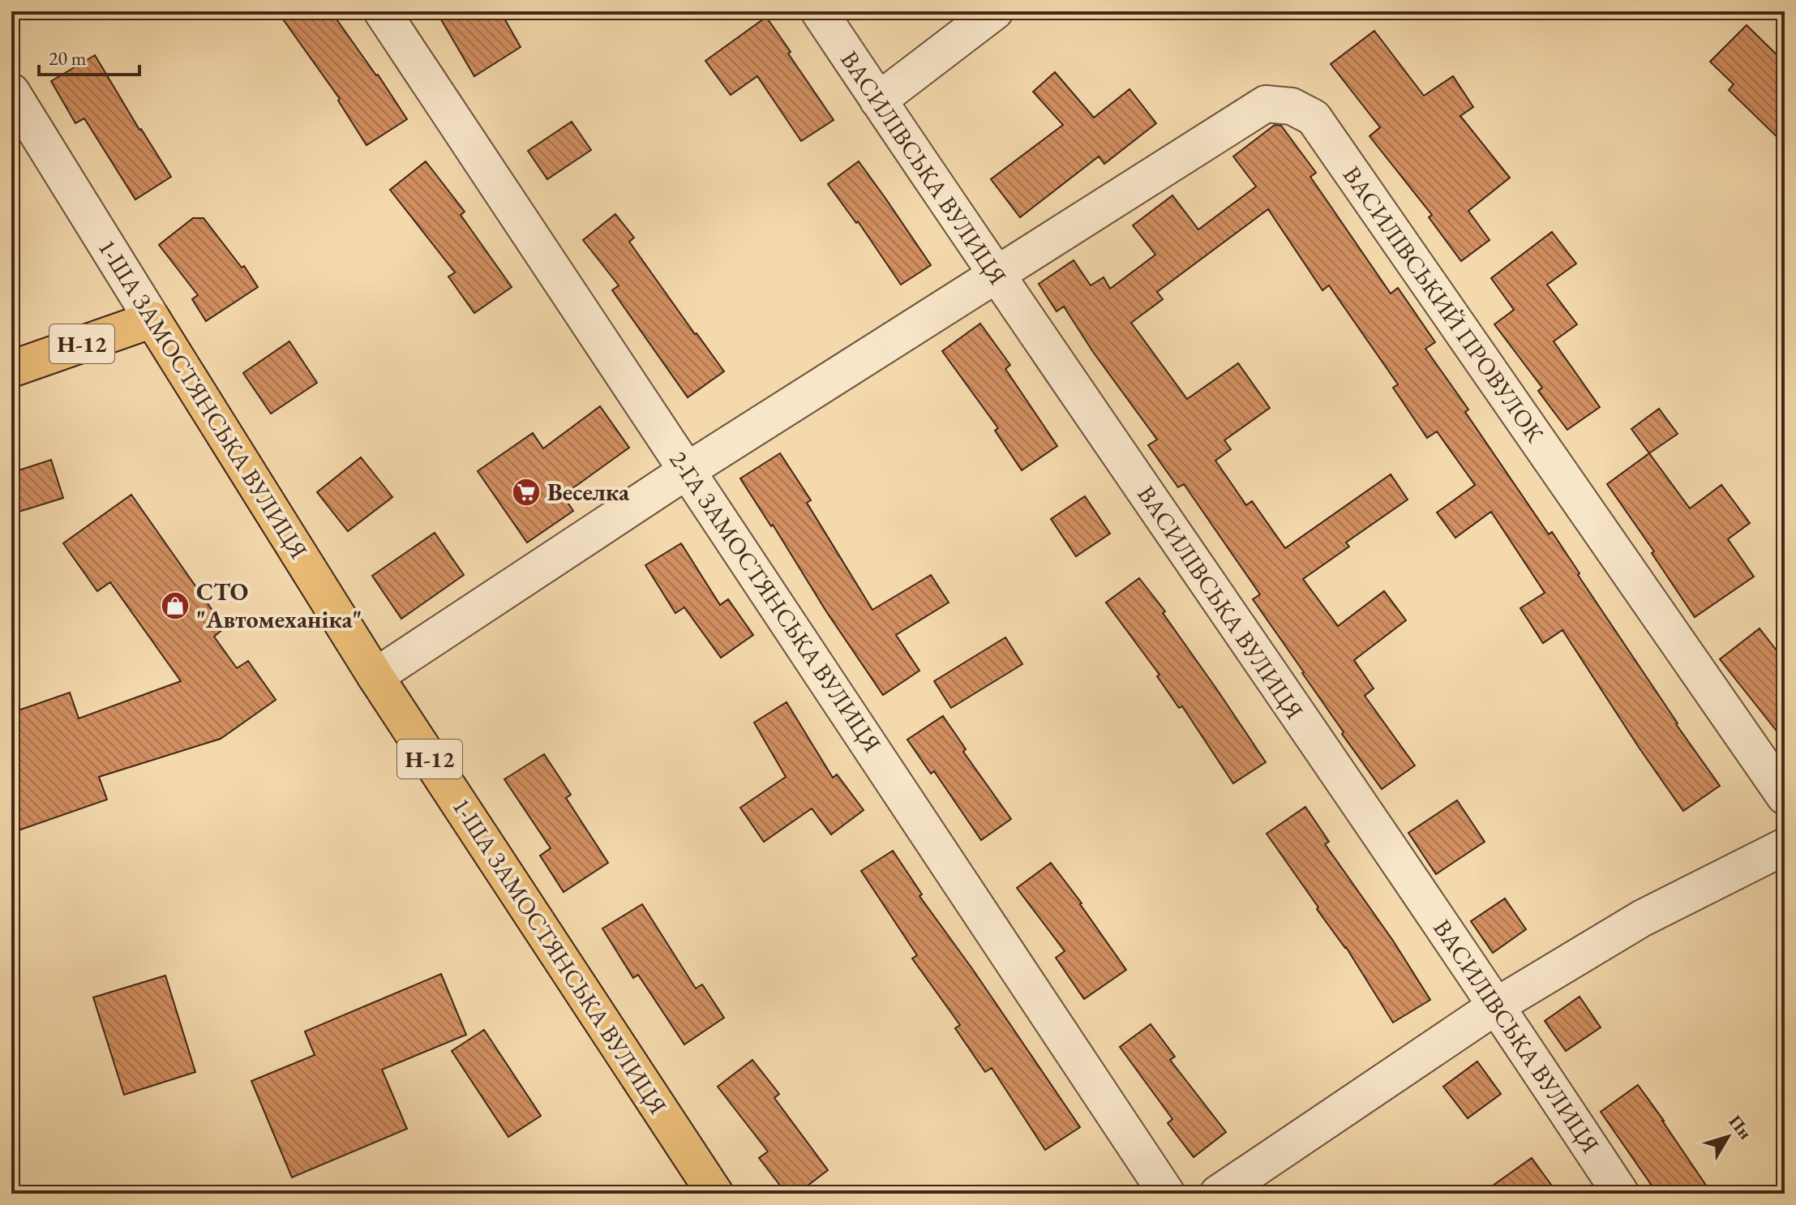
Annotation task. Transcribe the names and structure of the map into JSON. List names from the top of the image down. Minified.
{"streets":{"main road":["Н-12","1-ША ЗАМОСТЯНСЬКА ВУЛИЦЯ"],"street":["ВАСИЛІВСЬКА ВУЛИЦЯ","ВАСИЛІВСЬКИЙ ПРОВУЛОК","2-ГА ЗАМОСТЯНСЬКА ВУЛИЦЯ"]},"crossings":[["ВАСИЛІВСЬКА ВУЛИЦЯ","ВАСИЛІВСЬКИЙ ПРОВУЛОК"],["ВАСИЛІВСЬКИЙ ПРОВУЛОК","1-ША ЗАМОСТЯНСЬКА ВУЛИЦЯ"],["ВАСИЛІВСЬКИЙ ПРОВУЛОК","2-ГА ЗАМОСТЯНСЬКА ВУЛИЦЯ"],["Н-12","1-ША ЗАМОСТЯНСЬКА ВУЛИЦЯ"]],"places":{"supermarket":["Веселка"],"shop":["СТО \"Автомеханіка\""]},"scale_bar":"20 m","north":"top right"}
